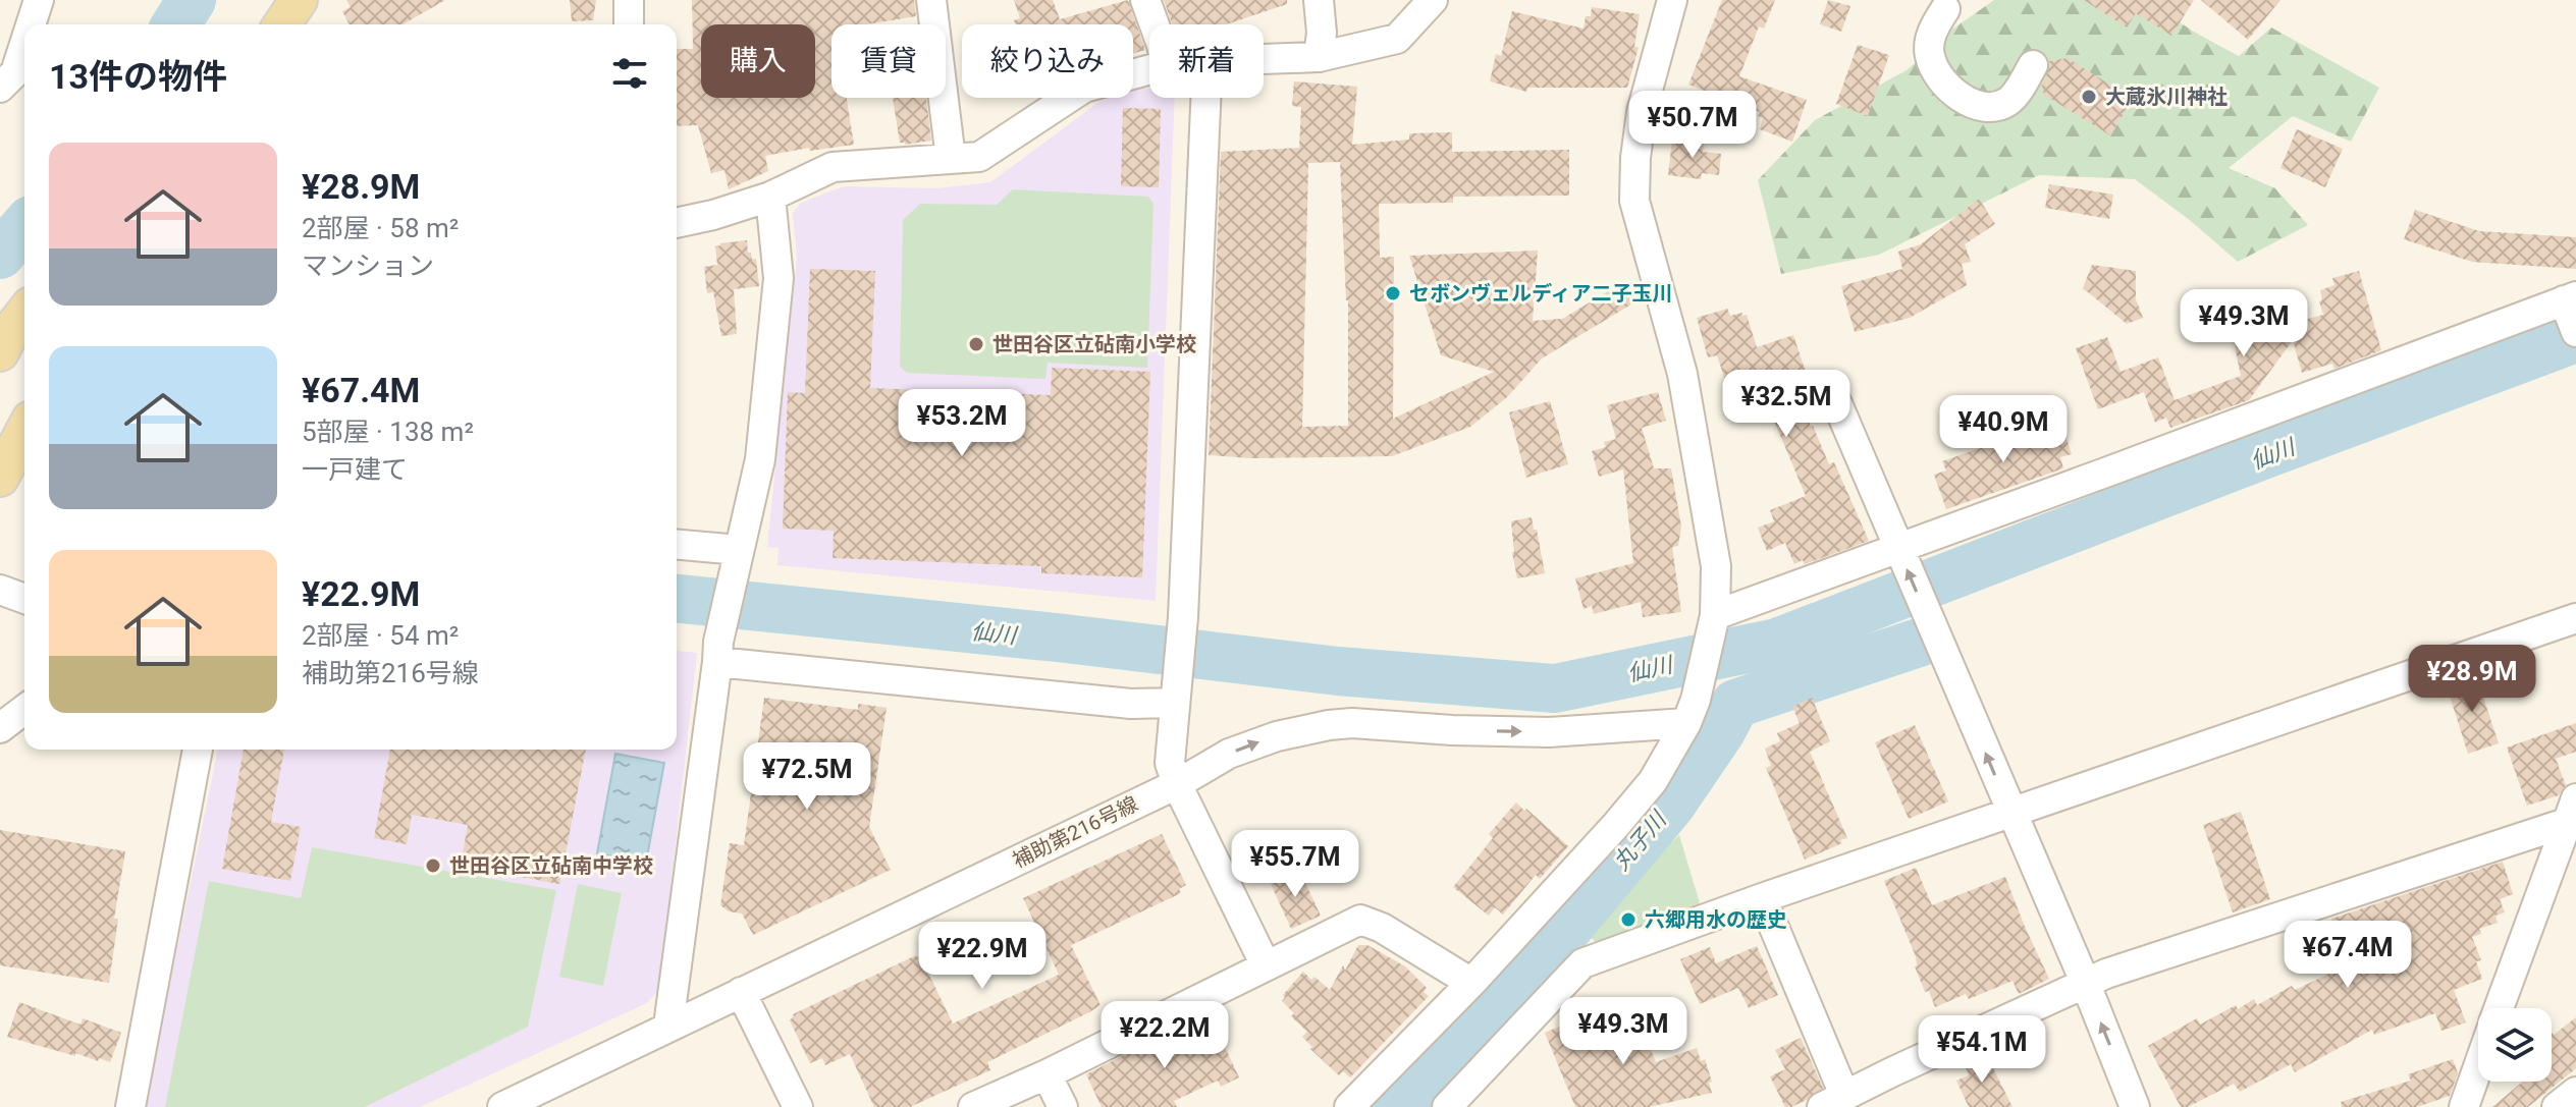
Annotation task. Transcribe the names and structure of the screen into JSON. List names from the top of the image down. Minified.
{"streets":{"street":["補助第216号線"]},"one_way":["補助第216号線"],"water":["仙川","丸子川"],"places":["大蔵氷川神社","セボンヴェルディア二子玉川","世田谷区立砧南小学校","世田谷区立砧南中学校","六郷用水の歴史"],"page":{"chip":["購入","賃貸","絞り込み","新着"],"heading":"13件の物件","price":["¥50.7M","¥49.3M","¥32.5M","¥53.2M","¥40.9M","¥28.9M","¥72.5M","¥55.7M","¥67.4M","¥22.9M","¥49.3M","¥22.2M","¥54.1M"],"list":[{"name":"¥28.9M","note":"2部屋 · 58 m² · マンション"},{"name":"¥67.4M","note":"5部屋 · 138 m² · 一戸建て"},{"name":"¥22.9M","note":"2部屋 · 54 m² · 補助第216号線"}]}}
